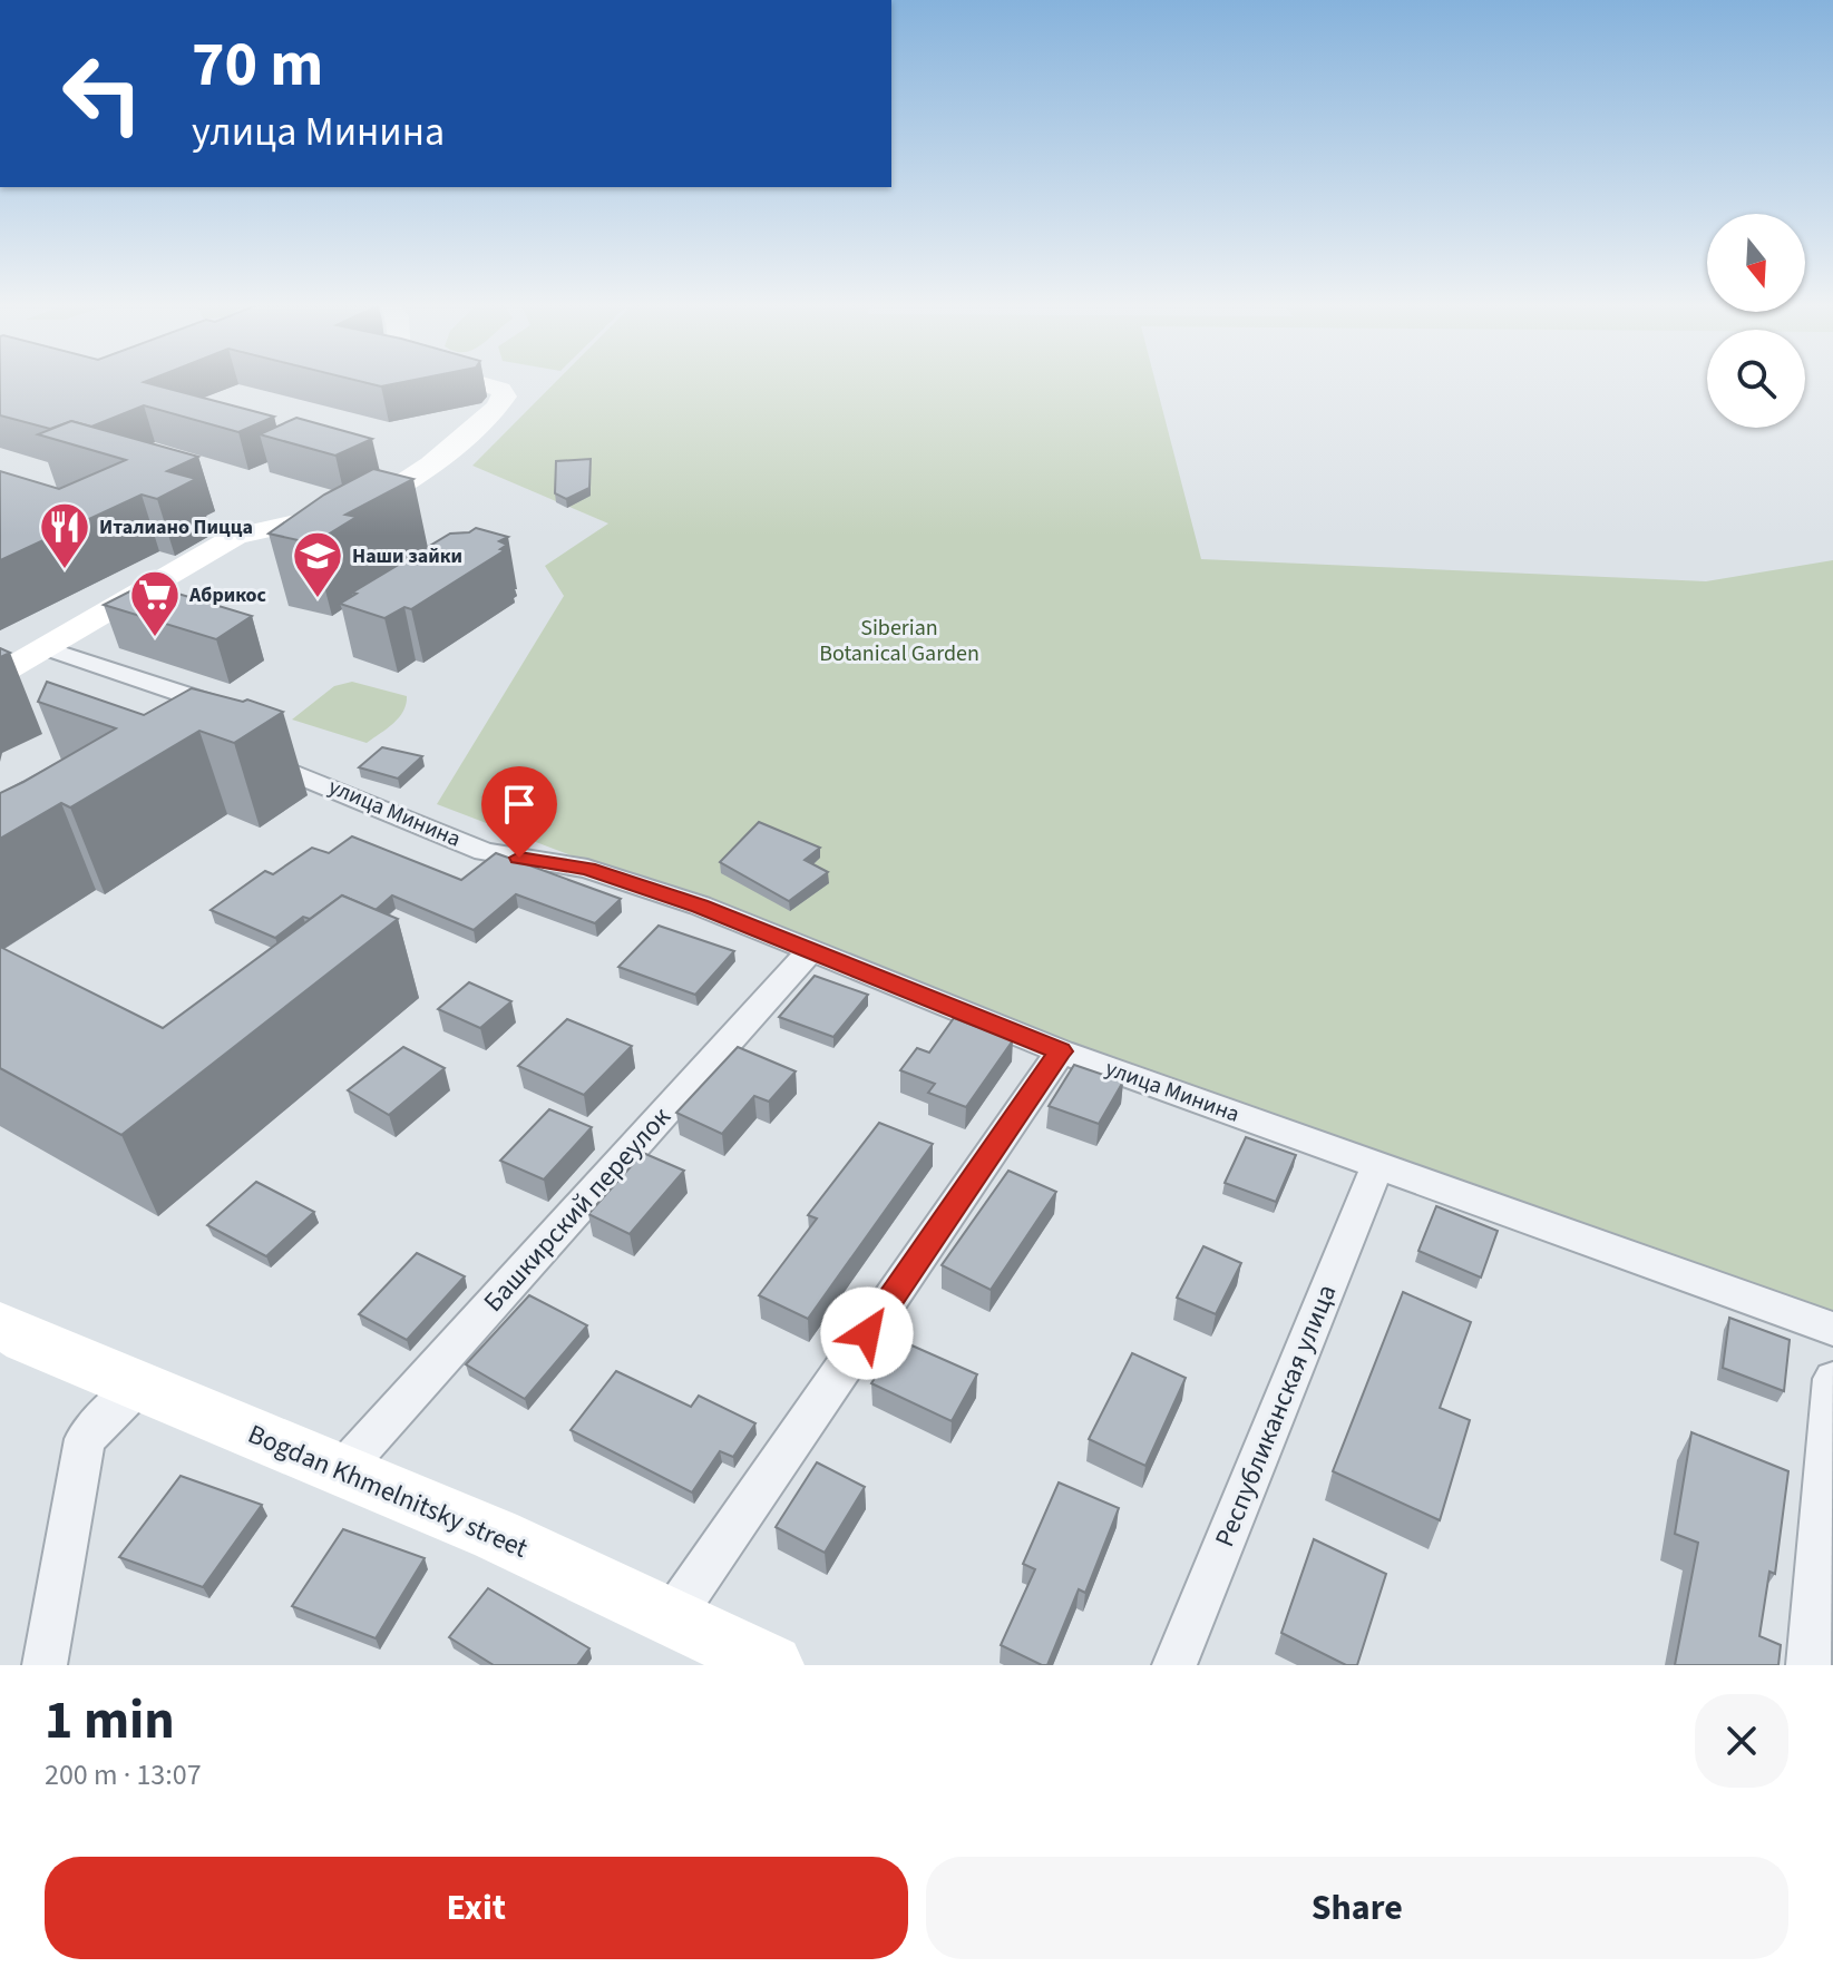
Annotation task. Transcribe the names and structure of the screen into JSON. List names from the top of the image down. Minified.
{"streets":{"street":["улица Минина","Башкирский переулок","Республиканская улица","Bogdan Khmelnitsky street"]},"crossings":[["улица Минина","Башкирский переулок"],["улица Минина","Республиканская улица"],["Башкирский переулок","Bogdan Khmelnitsky street"]],"parks":["Siberian Botanical Garden"],"places":{"restaurant":["Италиано Пицца"],"school or university":["Наши зайки"],"supermarket":["Абрикос"]},"north":"bottom","page":{"turn":["70 m","улица Минина"],"heading":["1 min","200 m · 13:07"],"buttons":["Exit","Share"]}}
